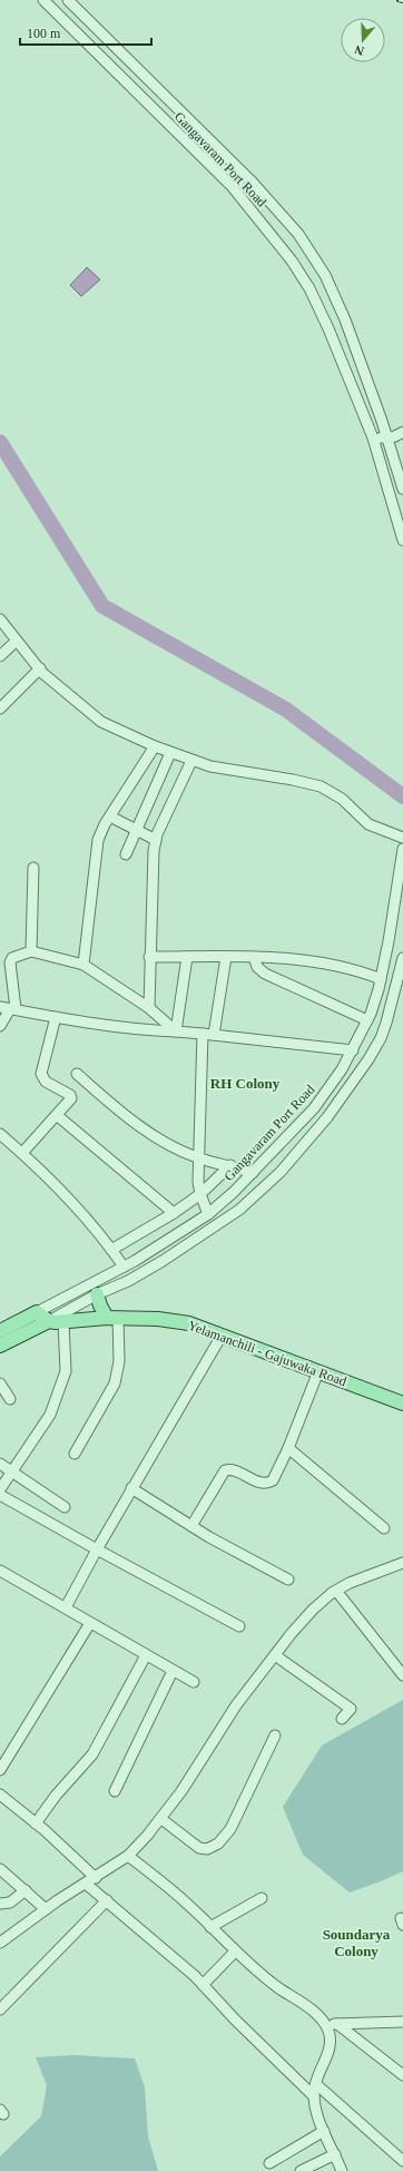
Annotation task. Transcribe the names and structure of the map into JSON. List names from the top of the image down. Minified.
{"streets":{"main road":["Yelamanchili - Gajuwaka Road"],"street":["Gangavaram Port Road"]},"districts":["RH Colony","Soundarya Colony"],"scale_bar":"100 m","north":"bottom"}
